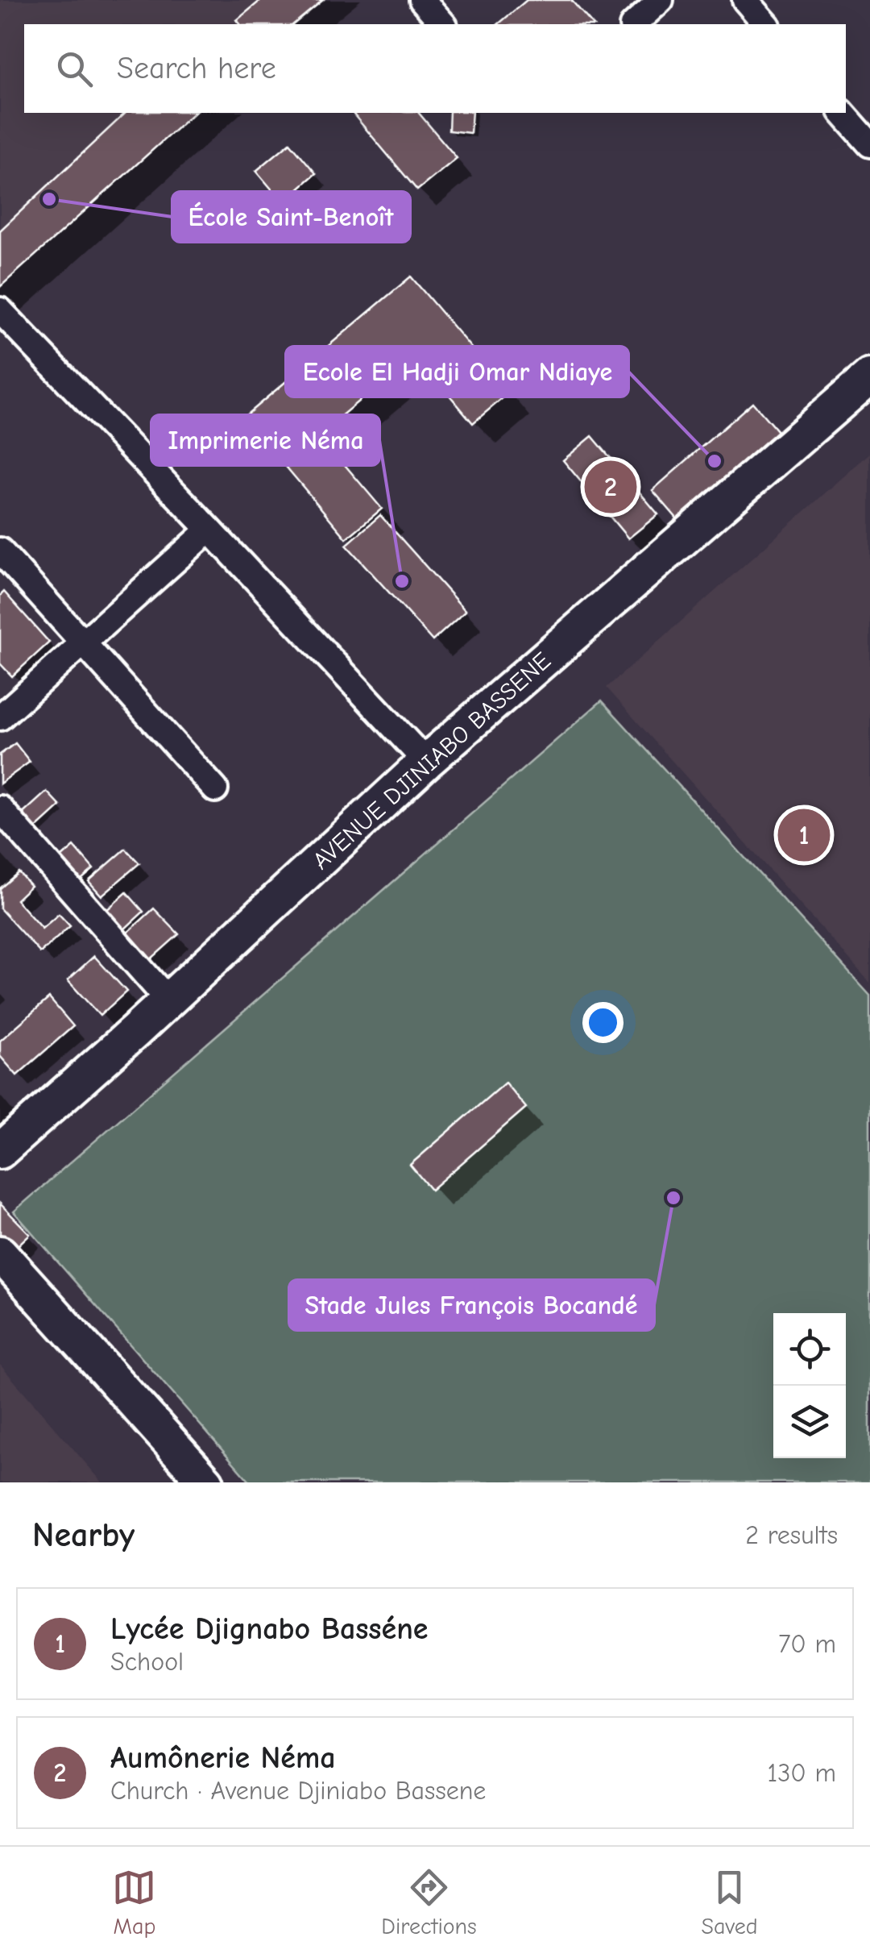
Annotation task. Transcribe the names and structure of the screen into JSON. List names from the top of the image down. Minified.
{"streets":{"main road":["AVENUE DJINIABO BASSENE"]},"places":["École Saint-Benoît","Ecole El Hadji Omar Ndiaye","Imprimerie Néma","Stade Jules François Bocandé"],"page":{"search":"Search here","pins":["2","1"],"heading":["Nearby","2 results"],"list":[{"mark":"1","name":"Lycée Djignabo Basséne","note":"School","value":"70 m"},{"mark":"2","name":"Aumônerie Néma","note":"Church · Avenue Djiniabo Bassene","value":"130 m"}],"nav":["Map","Directions","Saved"]}}
